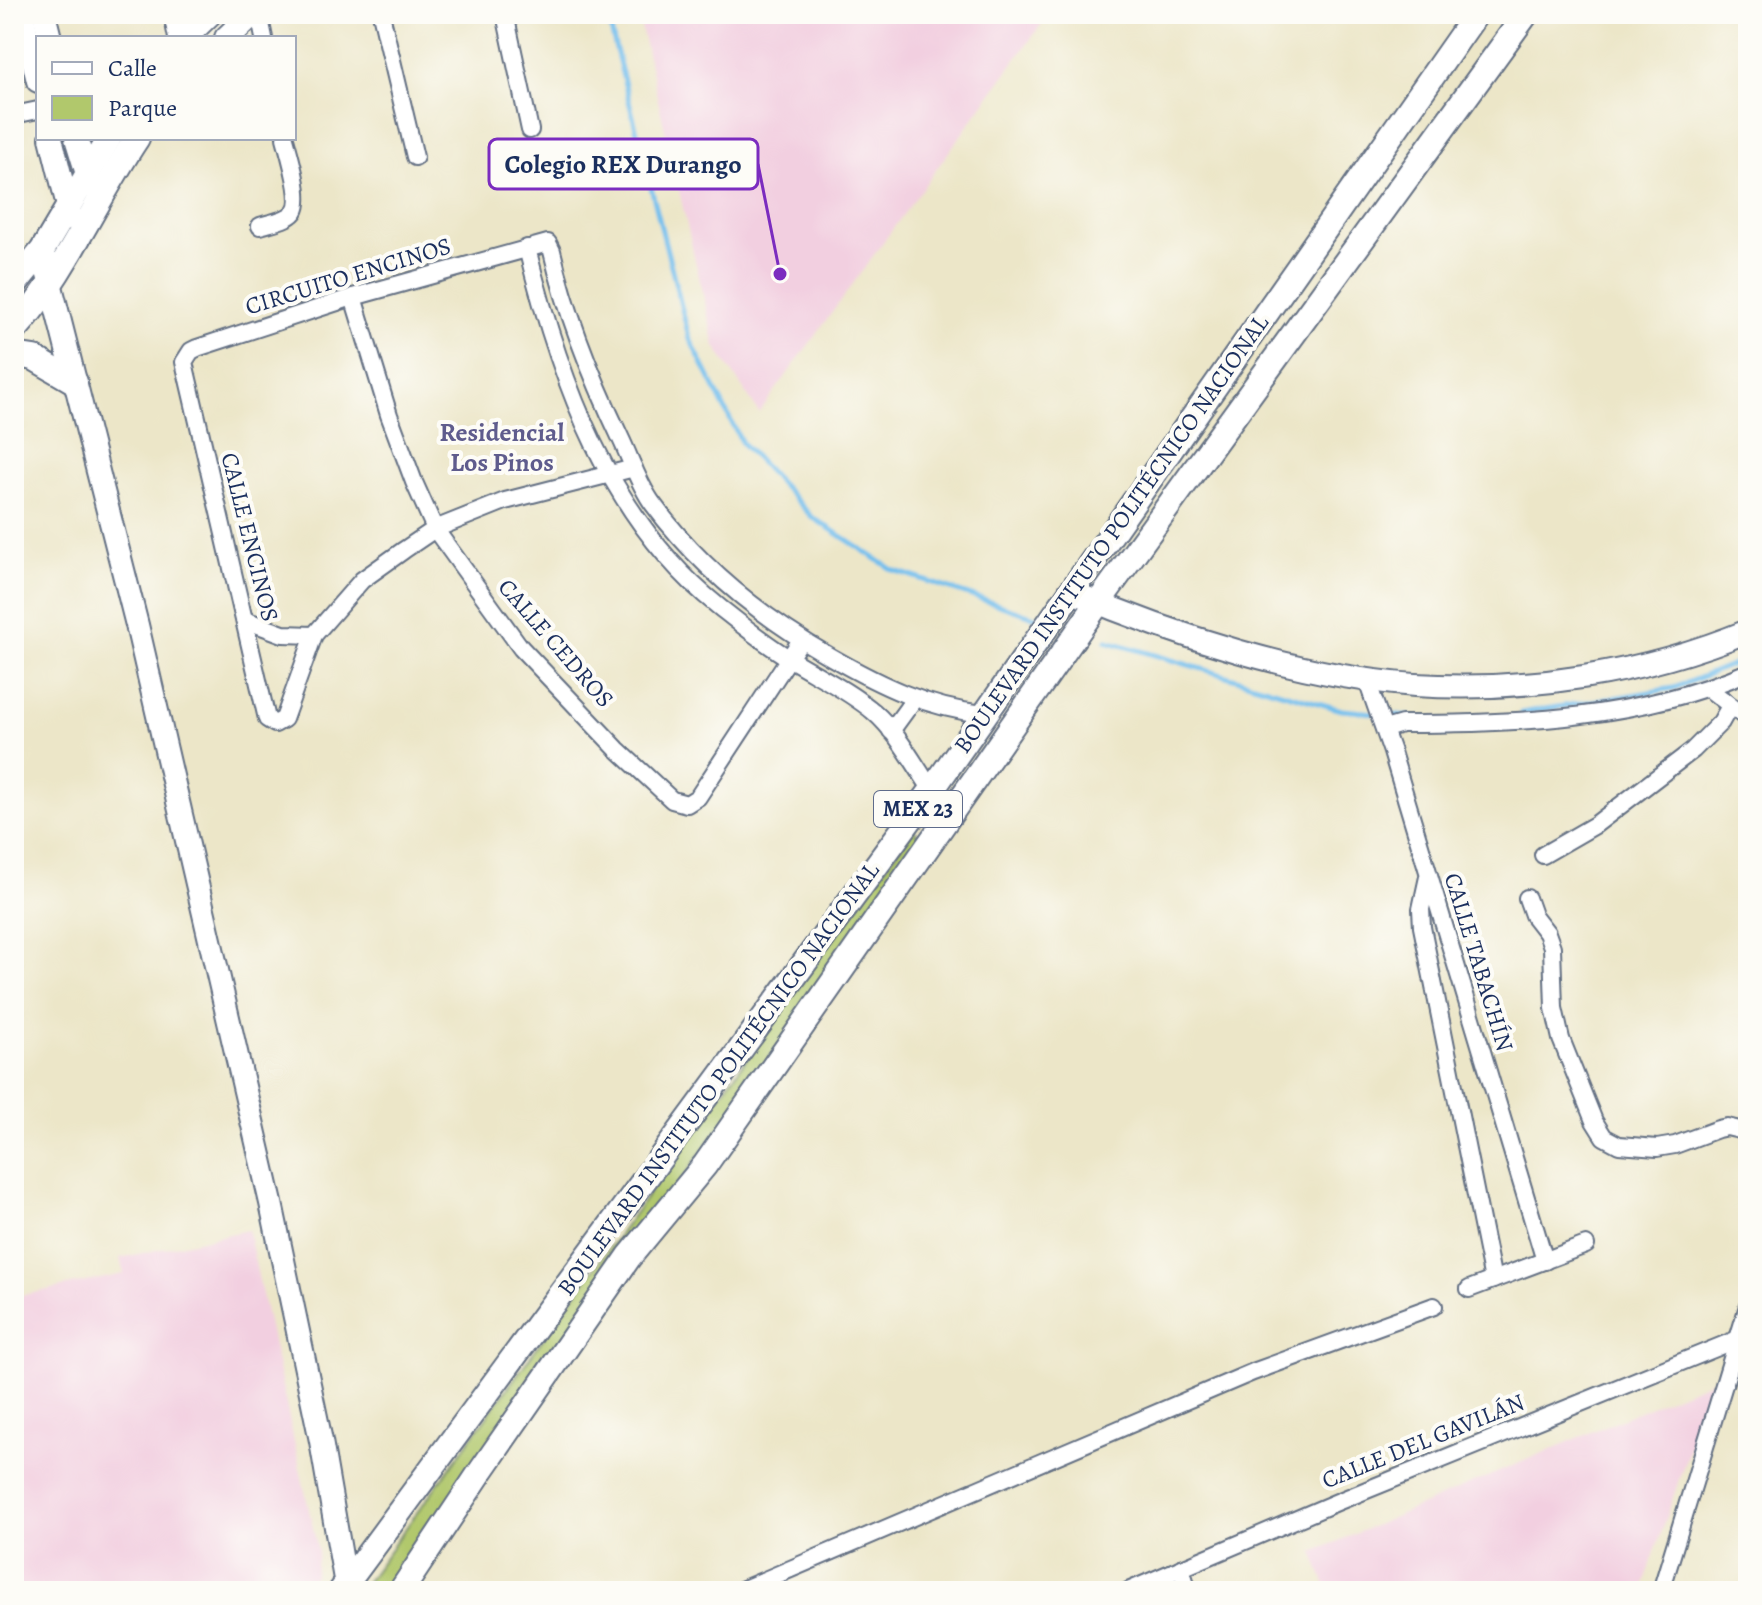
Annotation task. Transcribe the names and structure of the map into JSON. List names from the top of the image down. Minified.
{"streets":{"main road":["BOULEVARD INSTITUTO POLITÉCNICO NACIONAL","MEX 23"],"street":["CIRCUITO ENCINOS","CALLE ENCINOS","CALLE CEDROS","CALLE TABACHÍN","CALLE DEL GAVILÁN"]},"crossings":[["CIRCUITO ENCINOS","CALLE ENCINOS"],["CIRCUITO ENCINOS","CALLE CEDROS"]],"districts":["Residencial Los Pinos"],"places":["Colegio REX Durango"],"legend":["Calle","Parque"]}
